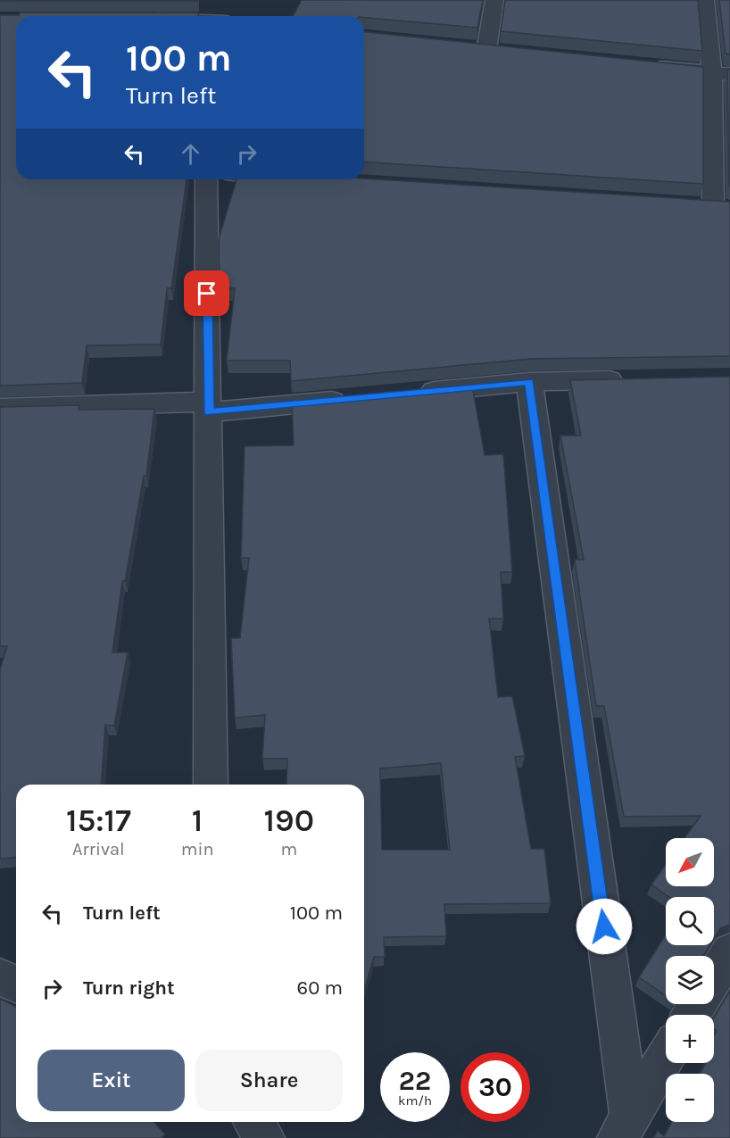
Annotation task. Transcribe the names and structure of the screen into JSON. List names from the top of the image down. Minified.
{"north":"bottom left","page":{"turn":["100 m","Turn left"],"eta":["15:17","Arrival","1","min","190","m"],"map_buttons":["+","−"],"list":[{"name":"Turn left","value":"100 m"},{"name":"Turn right","value":"60 m"}],"buttons":["Exit","Share"],"speed":"22 km/h","limit":"30"}}
